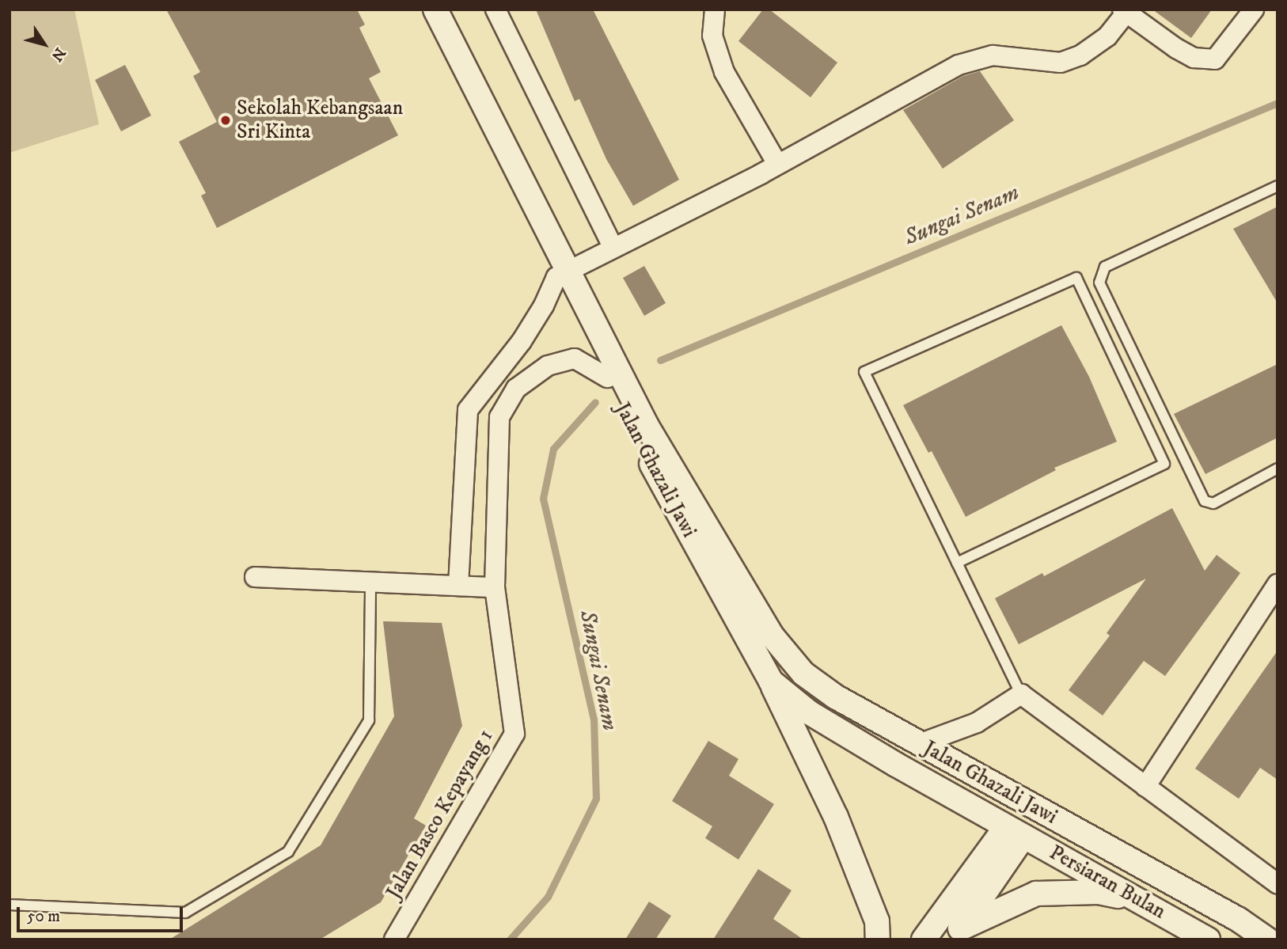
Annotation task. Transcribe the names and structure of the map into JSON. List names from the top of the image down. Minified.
{"streets":{"street":["Jalan Ghazali Jawi","Jalan Basco Kepayang 1","Persiaran Bulan"]},"crossings":[["Jalan Ghazali Jawi","Jalan Basco Kepayang 1"],["Jalan Ghazali Jawi","Persiaran Bulan"]],"water":["Sungai Senam"],"places":["Sekolah Kebangsaan Sri Kinta"],"scale_bar":"50 m","north":"bottom right"}
